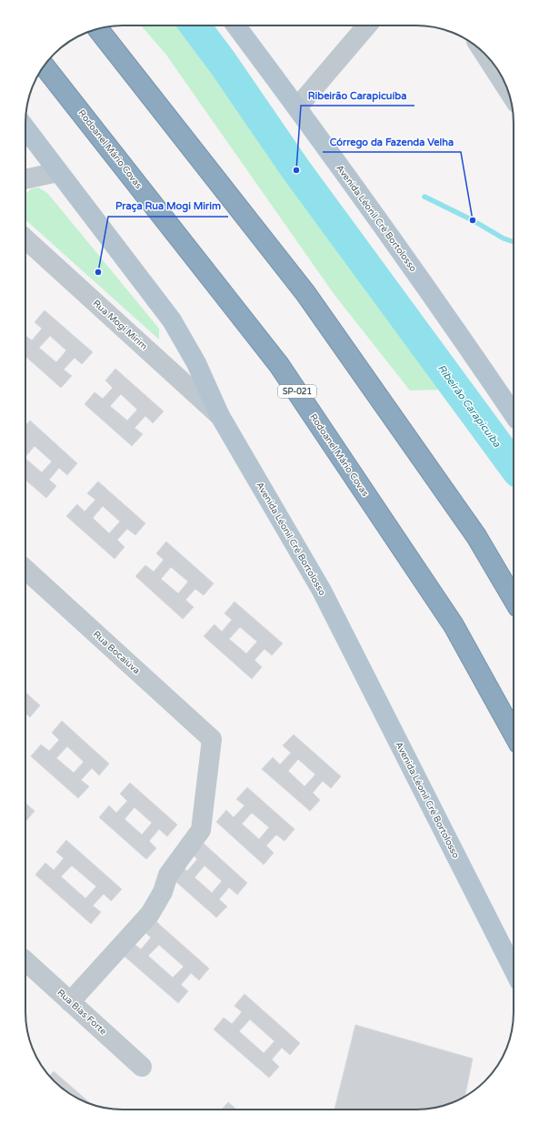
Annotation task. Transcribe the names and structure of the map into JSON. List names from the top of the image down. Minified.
{"streets":{"highway":["Rodoanel Mário Covas","SP-021"],"main road":["Avenida Léonil Cré Bortolosso"],"street":["Rua Mogi Mirim","Rua Bocaiúva","Rua Bias Forte"]},"crossings":[["Avenida Léonil Cré Bortolosso","Rua Mogi Mirim"],["Rua Bocaiúva","Rua Bias Forte"]],"water":["Ribeirão Carapicuíba"],"places":["Ribeirão Carapicuíba","Córrego da Fazenda Velha","Praça Rua Mogi Mirim"]}
